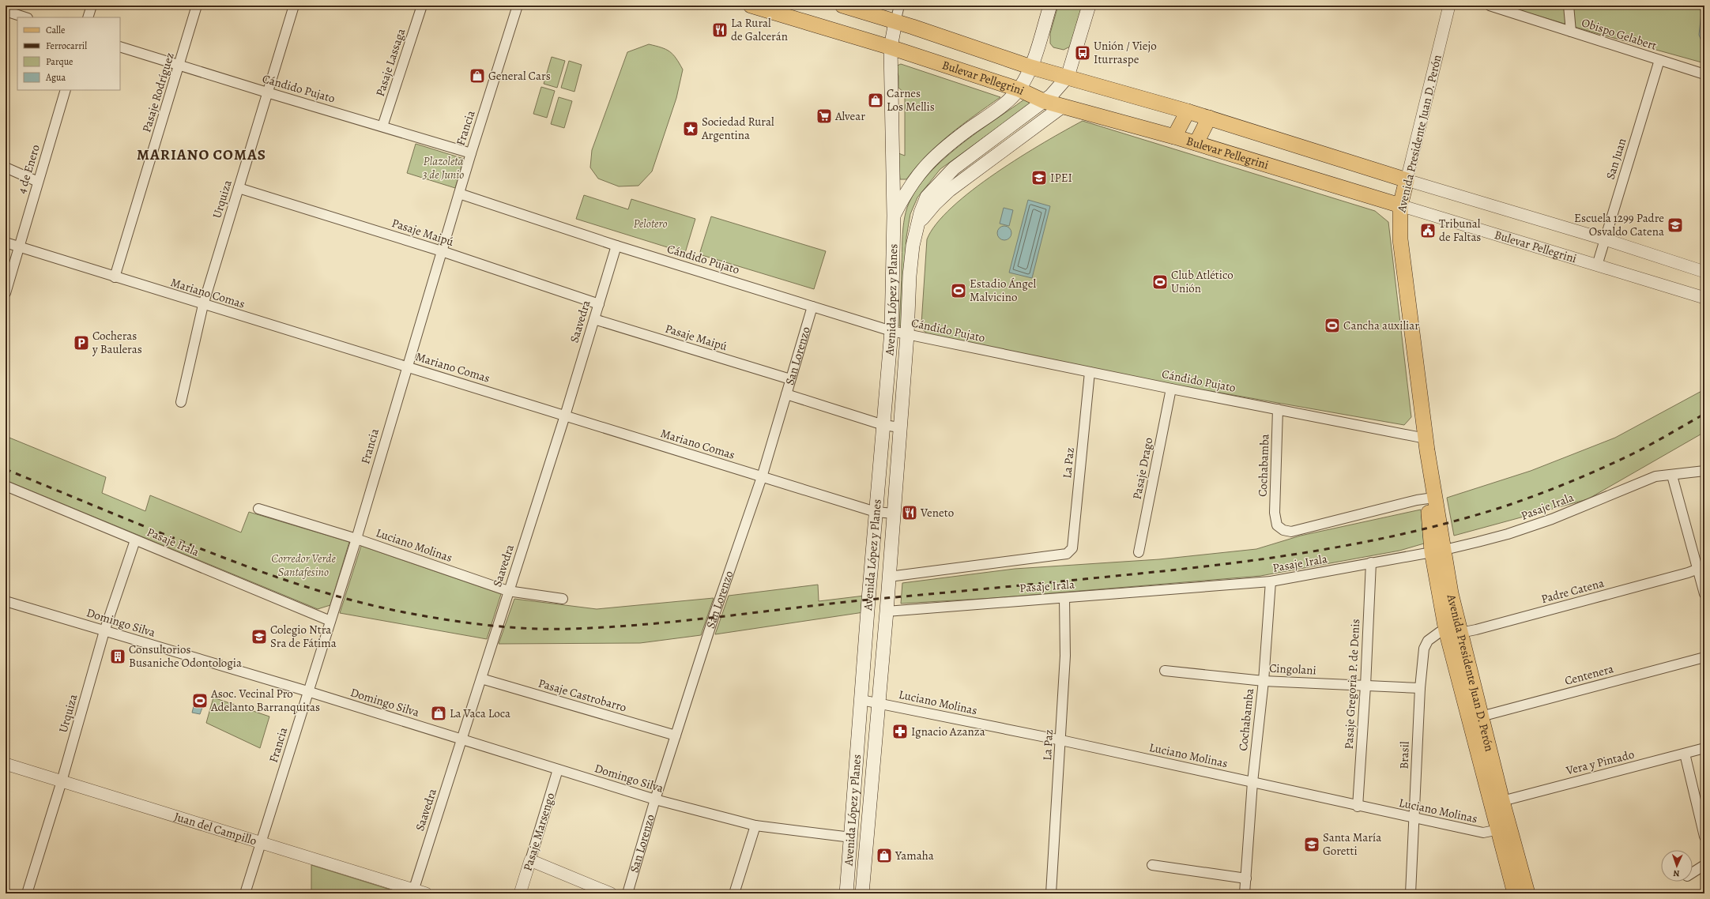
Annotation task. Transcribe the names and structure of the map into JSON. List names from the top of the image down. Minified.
{"streets":{"main road":["Bulevar Pellegrini","Avenida Presidente Juan D. Perón","Avenida López y Planes"],"street":["Obispo Gelabert","Pasaje Lassaga","Cándido Pujato","Pasaje Rodríguez","Francia","San Juan","4 de Enero","Urquiza","Pasaje Maipú","Mariano Comas","Saavedra","San Lorenzo","La Paz","Cochabamba","Pasaje Drago","Pasaje Irala","Luciano Molinas","Padre Catena","Domingo Silva","Cingolani","Centenera","Pasaje Gregoria P. de Denis","Pasaje Castrobarro","Brasil","Vera y Pintado","Juan del Campillo","Pasaje Marsengo"]},"crossings":[["Obispo Gelabert","San Juan"],["Pasaje Lassaga","Cándido Pujato"],["Bulevar Pellegrini","Avenida Presidente Juan D. Perón"],["Bulevar Pellegrini","San Juan"],["Bulevar Pellegrini","Avenida López y Planes"],["Cándido Pujato","Pasaje Rodríguez"],["Cándido Pujato","Francia"],["Cándido Pujato","Avenida Presidente Juan D. Perón"],["Cándido Pujato","Urquiza"],["Cándido Pujato","Avenida López y Planes"],["Cándido Pujato","Saavedra"],["Cándido Pujato","San Lorenzo"],["Cándido Pujato","La Paz"],["Cándido Pujato","Cochabamba"],["Cándido Pujato","Pasaje Drago"],["Pasaje Rodríguez","Mariano Comas"],["Francia","Pasaje Maipú"],["Francia","Mariano Comas"],["Francia","Pasaje Irala"],["Francia","Luciano Molinas"],["Francia","Domingo Silva"],["Francia","Juan del Campillo"],["Avenida Presidente Juan D. Perón","Cochabamba"],["Avenida Presidente Juan D. Perón","Pasaje Irala"],["Avenida Presidente Juan D. Perón","Luciano Molinas"],["Avenida Presidente Juan D. Perón","Padre Catena"],["Avenida Presidente Juan D. Perón","Centenera"],["Avenida Presidente Juan D. Perón","Brasil"],["Avenida Presidente Juan D. Perón","Vera y Pintado"],["4 de Enero","Mariano Comas"],["Urquiza","Pasaje Maipú"],["Urquiza","Mariano Comas"],["Urquiza","Pasaje Irala"],["Urquiza","Domingo Silva"],["Urquiza","Juan del Campillo"],["Pasaje Maipú","Saavedra"],["Pasaje Maipú","San Lorenzo"],["Mariano Comas","Avenida López y Planes"],["Mariano Comas","Saavedra"],["Mariano Comas","San Lorenzo"],["Avenida López y Planes","La Paz"],["Avenida López y Planes","Pasaje Irala"],["Avenida López y Planes","Luciano Molinas"],["Avenida López y Planes","Domingo Silva"],["Saavedra","Luciano Molinas"],["Saavedra","Domingo Silva"],["Saavedra","Pasaje Castrobarro"],["Saavedra","Juan del Campillo"],["San Lorenzo","Domingo Silva"],["San Lorenzo","Pasaje Castrobarro"],["La Paz","Pasaje Irala"],["La Paz","Luciano Molinas"],["Cochabamba","Pasaje Irala"],["Cochabamba","Luciano Molinas"],["Cochabamba","Cingolani"],["Pasaje Irala","Pasaje Gregoria P. de Denis"],["Luciano Molinas","Pasaje Gregoria P. de Denis"],["Luciano Molinas","Brasil"],["Padre Catena","Brasil"],["Domingo Silva","Pasaje Marsengo"],["Cingolani","Pasaje Gregoria P. de Denis"],["Cingolani","Brasil"]],"districts":["MARIANO COMAS"],"parks":["Plazoleta 3 de Junio","Pelotero","Corredor Verde Santafesino"],"places":{"restaurant":["La Rural de Galcerán","Veneto"],"bus stop":["Unión / Viejo Iturraspe"],"shop":["General Cars","Carnes Los Mellis","La Vaca Loca","Yamaha"],"supermarket":["Alvear"],"place":["Sociedad Rural Argentina"],"school or university":["IPEI","Escuela 1299 Padre Osvaldo Catena","Colegio Ntra Sra de Fátima","Santa María Goretti"],"public building":["Tribunal de Faltas"],"sports":["Club Atlético Unión","Estadio Ángel Malvicino","Cancha auxiliar","Asoc. Vecinal Pro Adelanto Barranquitas"],"parking":["Cocheras y Bauleras"],"building":["Consultorios Busaniche Odontologia"],"pharmacy":["Ignacio Azanza"]},"legend":["Calle","Ferrocarril","Parque","Agua"],"north":"bottom"}
